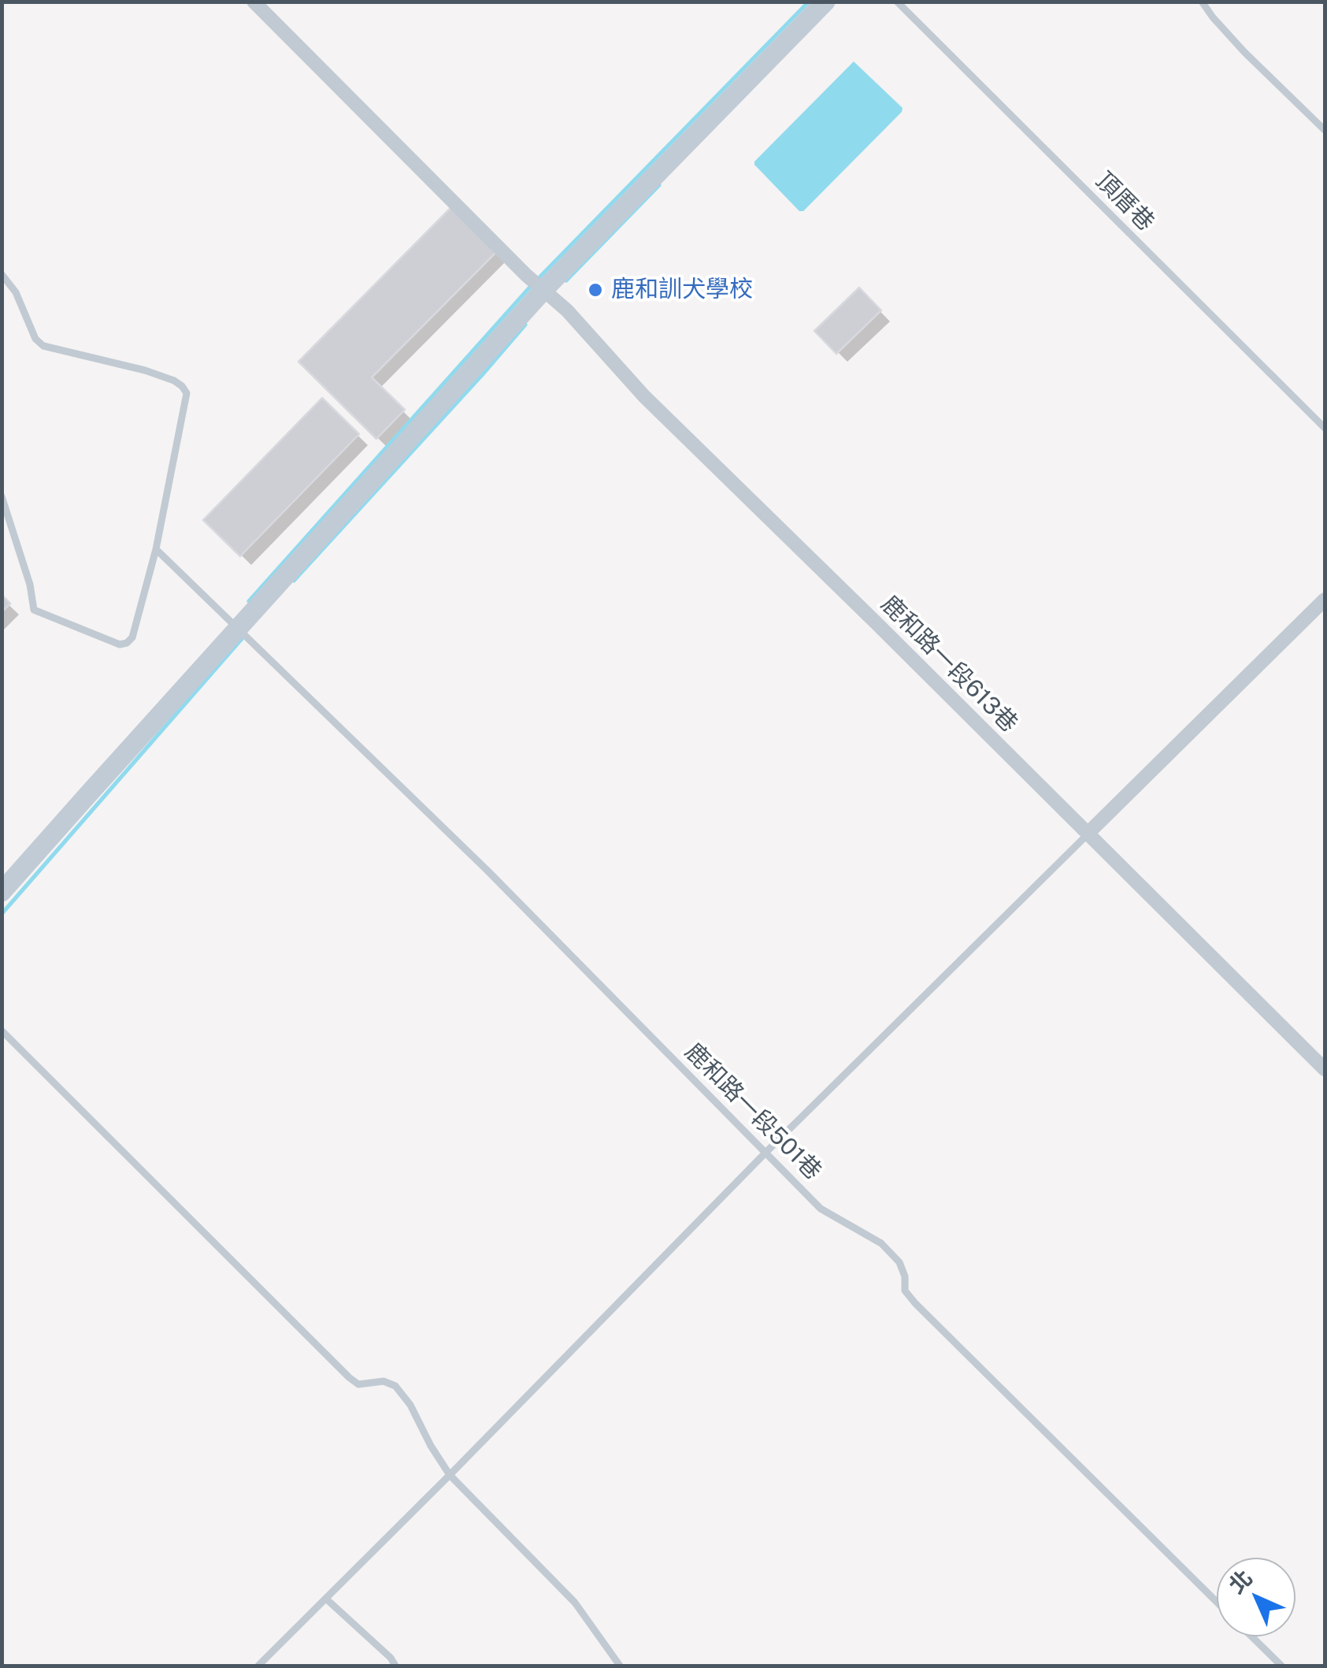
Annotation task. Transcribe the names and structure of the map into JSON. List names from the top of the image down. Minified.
{"streets":{"street":["鹿和路一段613巷"],"lane":["頂厝巷","鹿和路一段501巷"]},"places":["鹿和訓犬學校"],"north":"top left"}
